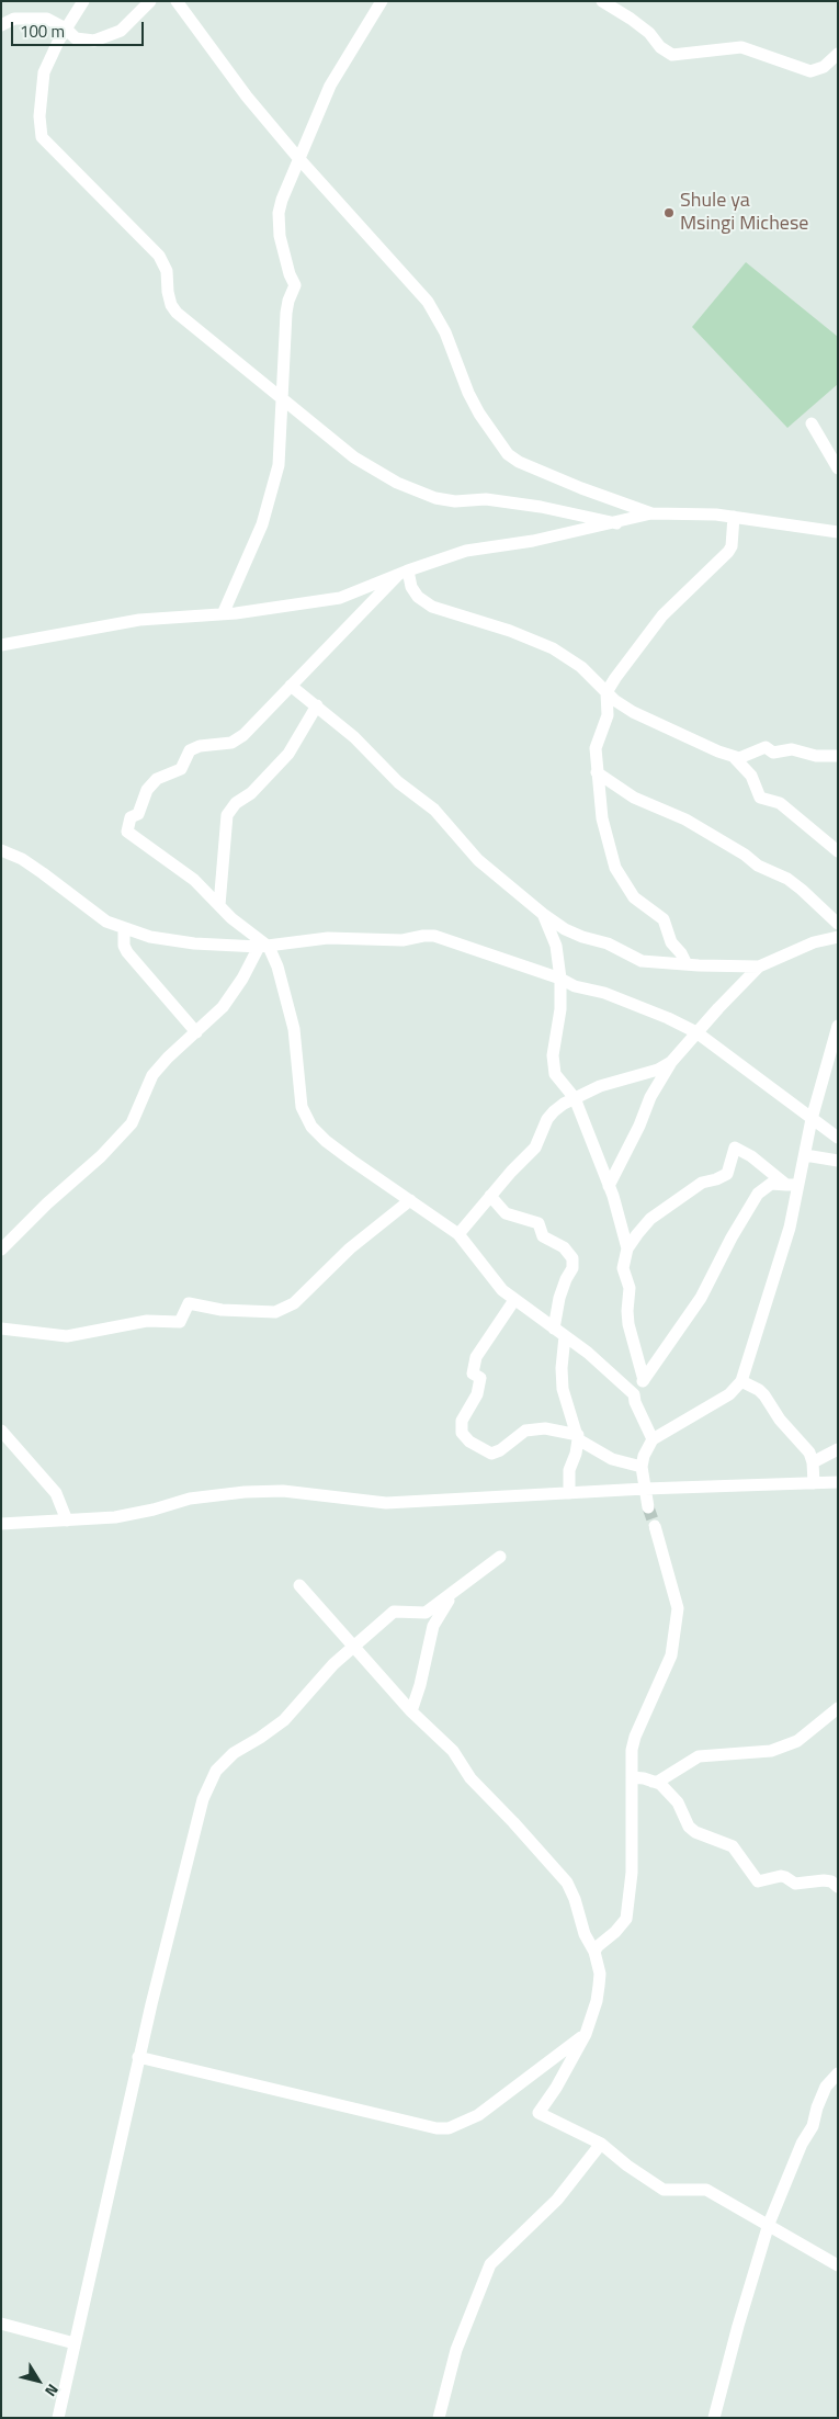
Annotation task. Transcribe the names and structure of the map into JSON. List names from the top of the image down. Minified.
{"places":["Shule ya Msingi Michese"],"scale_bar":"100 m","north":"bottom right"}
